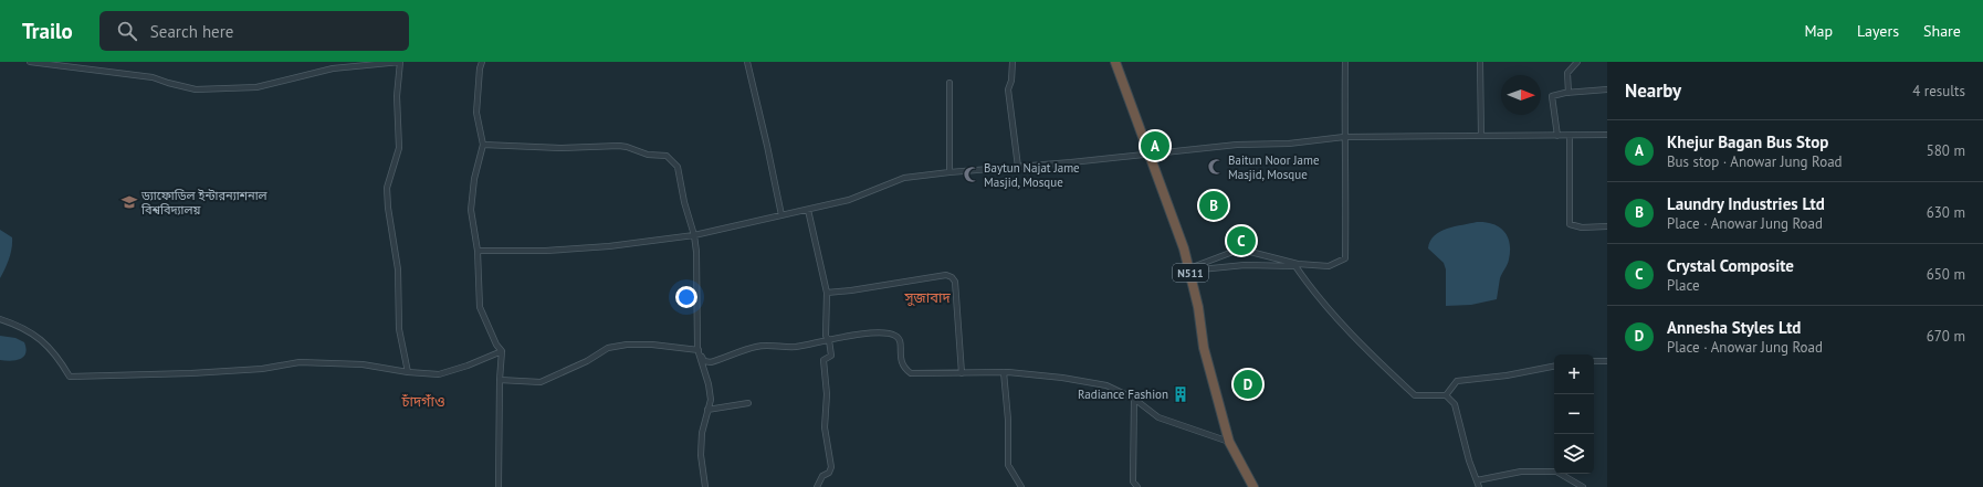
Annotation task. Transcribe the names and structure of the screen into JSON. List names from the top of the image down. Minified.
{"streets":{"highway":["N511"]},"districts":["সুজাবাদ","চাঁদগাঁও"],"places":{"mosque":["Baitun Noor Jame Masjid, Mosque","Baytun Najat Jame Masjid, Mosque"],"school or university":["ড্যাফোডিল ইন্টারন্যাশনাল বিশ্ববিদ্যালয়"],"building":["Radiance Fashion"]},"north":"right","page":{"header":"Trailo","search":"Search here","nav":["Map","Layers","Share"],"heading":["Nearby","4 results"],"list":[{"mark":"A","name":"Khejur Bagan Bus Stop","note":"Bus stop · Anowar Jung Road","value":"580 m"},{"mark":"B","name":"Laundry Industries Ltd","note":"Place · Anowar Jung Road","value":"630 m"},{"mark":"C","name":"Crystal Composite","note":"Place","value":"650 m"},{"mark":"D","name":"Annesha Styles Ltd","note":"Place · Anowar Jung Road","value":"670 m"}],"pins":["A","B","C","D"],"map_buttons":["+","−"]}}
